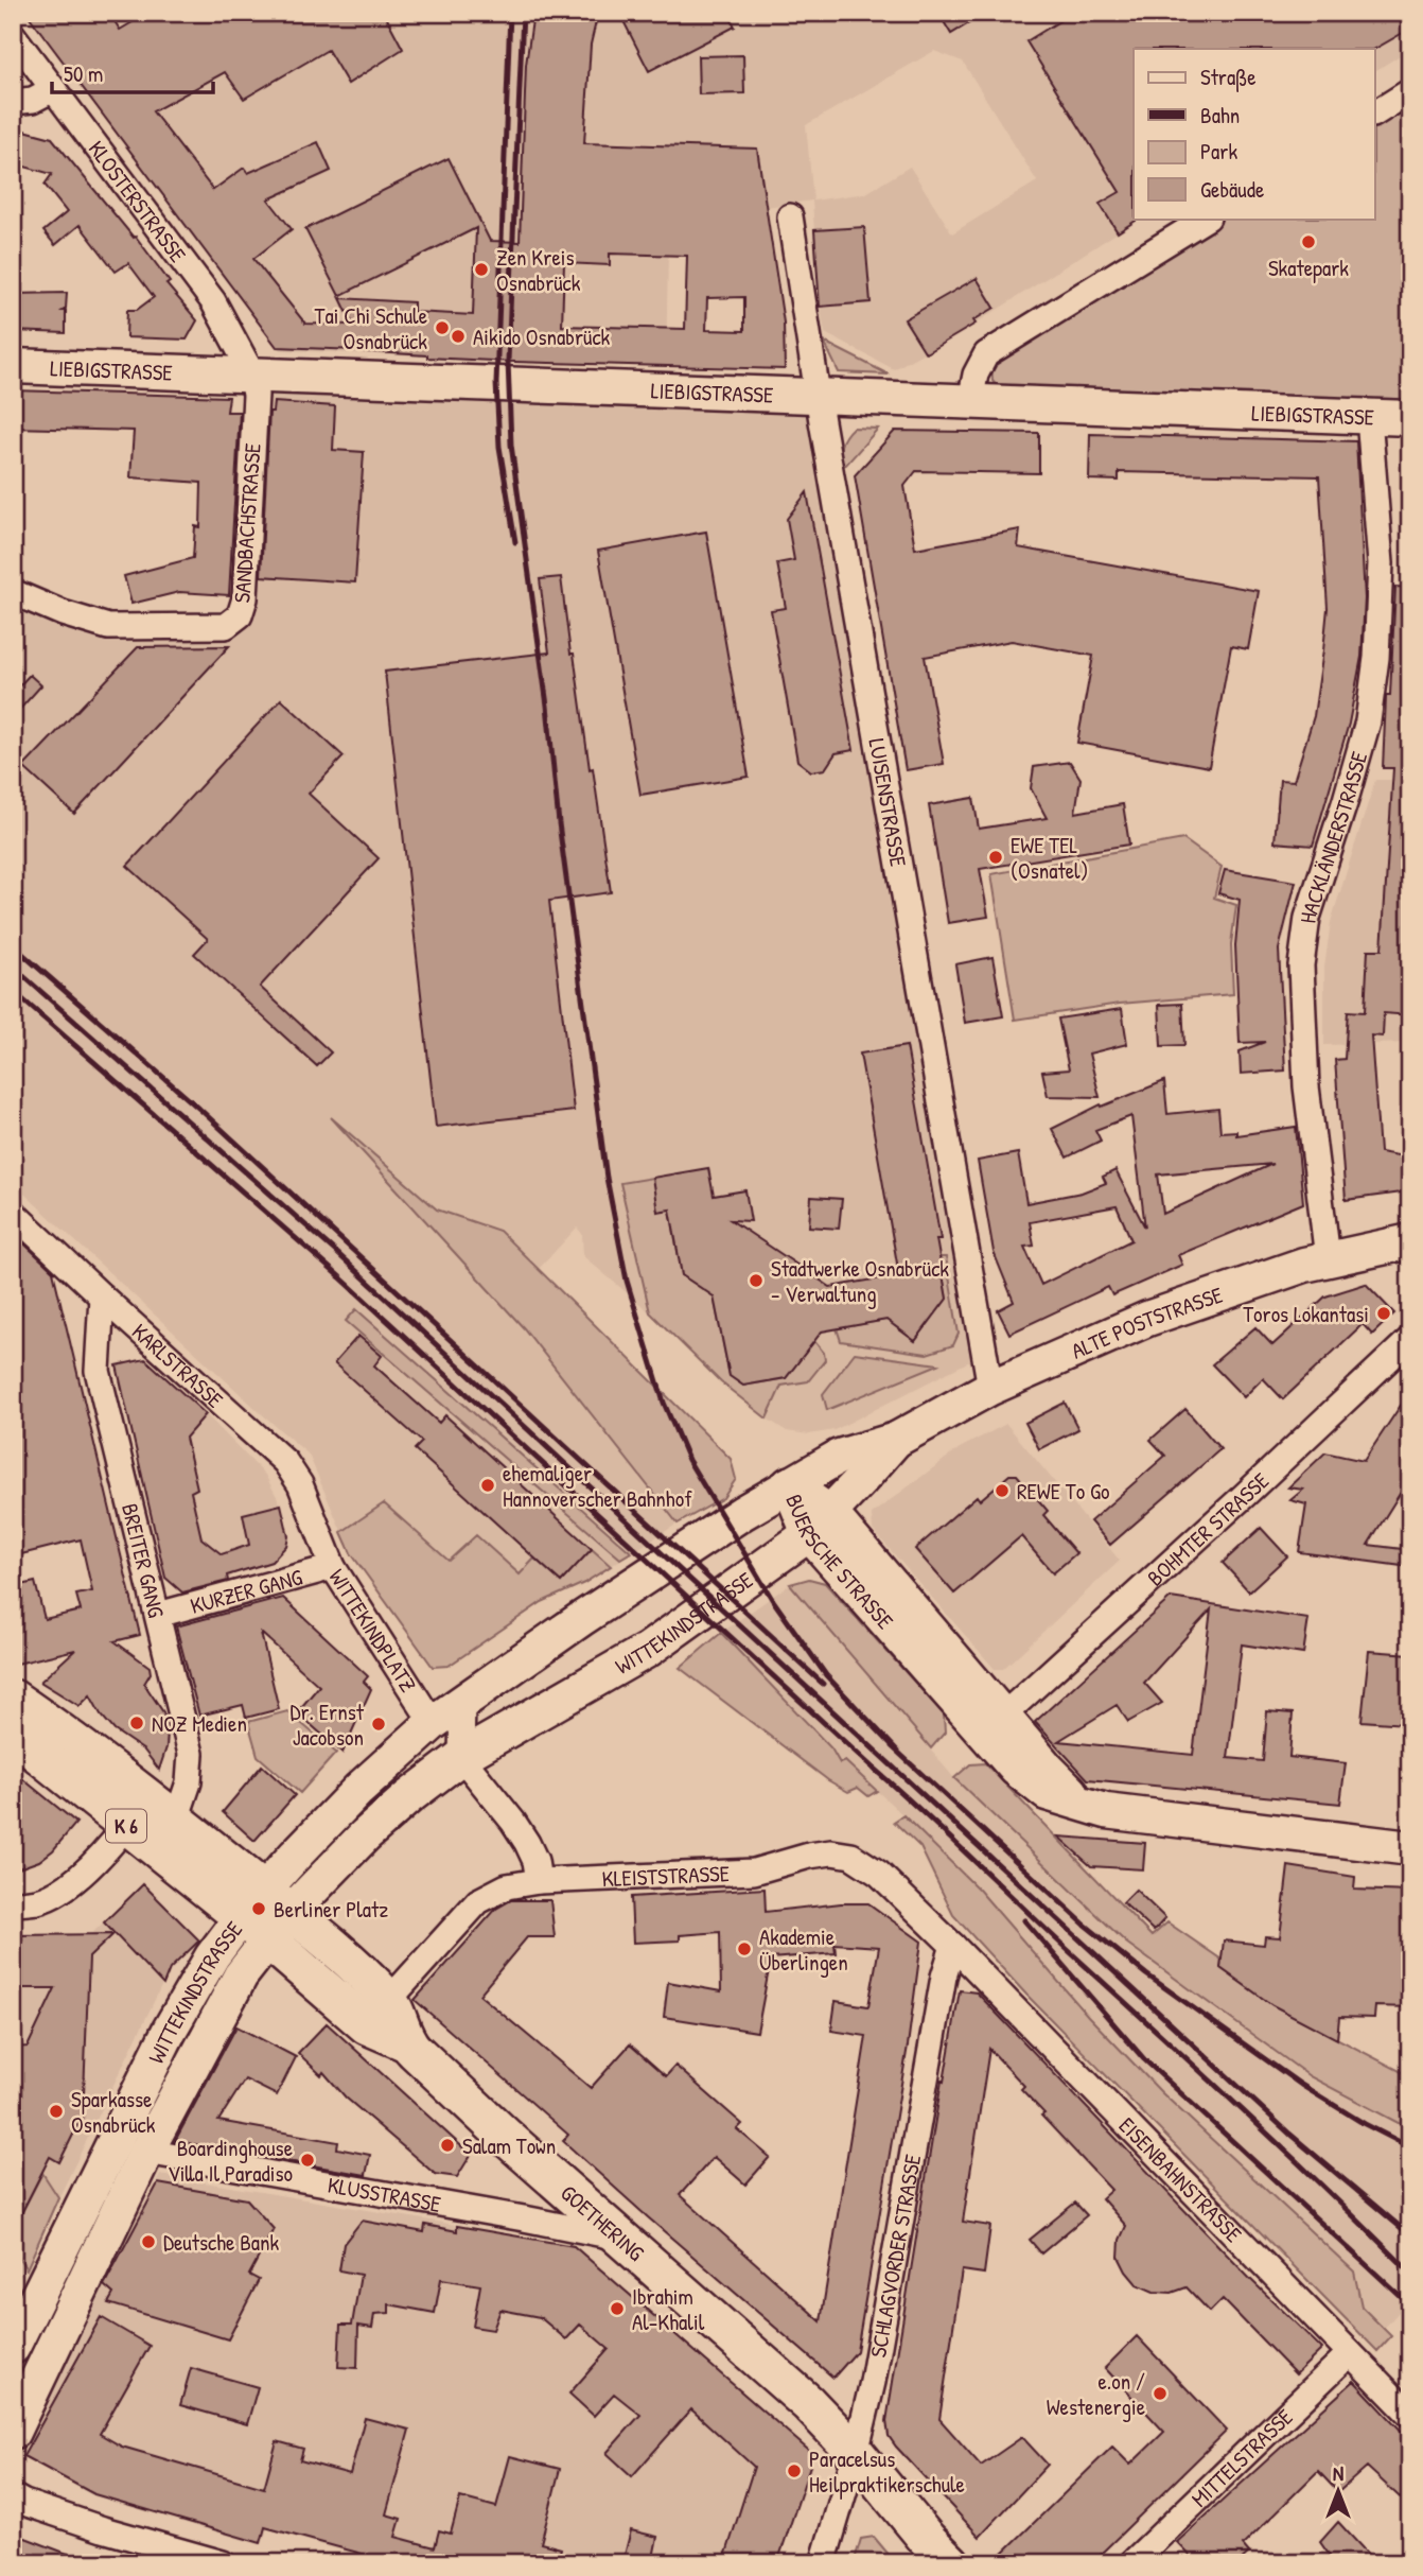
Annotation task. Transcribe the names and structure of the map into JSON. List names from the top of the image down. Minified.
{"streets":{"main road":["LIEBIGSTRASSE","ALTE POSTSTRASSE","BUERSCHE STRASSE","WITTEKINDSTRASSE","K 6","GOETHERING"],"street":["KLOSTERSTRASSE","SANDBACHSTRASSE","LUISENSTRASSE","HACKLÄNDERSTRASSE","KARLSTRASSE","BOHMTER STRASSE","BREITER GANG","KURZER GANG","WITTEKINDPLATZ","KLEISTSTRASSE","EISENBAHNSTRASSE","KLUSSTRASSE","SCHLAGVORDER STRASSE","MITTELSTRASSE"]},"crossings":[["KLOSTERSTRASSE","LIEBIGSTRASSE"],["KLOSTERSTRASSE","SANDBACHSTRASSE"],["LIEBIGSTRASSE","SANDBACHSTRASSE"],["LIEBIGSTRASSE","LUISENSTRASSE"],["LIEBIGSTRASSE","HACKLÄNDERSTRASSE"],["LUISENSTRASSE","ALTE POSTSTRASSE"],["HACKLÄNDERSTRASSE","ALTE POSTSTRASSE"],["ALTE POSTSTRASSE","BUERSCHE STRASSE"],["ALTE POSTSTRASSE","WITTEKINDSTRASSE"],["KARLSTRASSE","BREITER GANG"],["KARLSTRASSE","WITTEKINDPLATZ"],["BOHMTER STRASSE","BUERSCHE STRASSE"],["BREITER GANG","KURZER GANG"],["BREITER GANG","K 6"],["BUERSCHE STRASSE","WITTEKINDSTRASSE"],["KURZER GANG","WITTEKINDPLATZ"],["WITTEKINDSTRASSE","WITTEKINDPLATZ"],["WITTEKINDSTRASSE","K 6"],["WITTEKINDSTRASSE","KLUSSTRASSE"],["WITTEKINDSTRASSE","GOETHERING"],["K 6","GOETHERING"],["KLEISTSTRASSE","EISENBAHNSTRASSE"],["KLEISTSTRASSE","GOETHERING"],["KLEISTSTRASSE","SCHLAGVORDER STRASSE"],["EISENBAHNSTRASSE","SCHLAGVORDER STRASSE"],["EISENBAHNSTRASSE","MITTELSTRASSE"],["KLUSSTRASSE","GOETHERING"],["GOETHERING","SCHLAGVORDER STRASSE"]],"places":["Skatepark","Zen Kreis Osnabrück","Tai Chi Schule Osnabrück","Aikido Osnabrück","EWE TEL (Osnatel)","Stadtwerke Osnabrück - Verwaltung","Toros Lokantasi","ehemaliger Hannoverscher Bahnhof","REWE To Go","NOZ Medien","Dr. Ernst Jacobson","Berliner Platz","Akademie Überlingen","Sparkasse Osnabrück","Salam Town","Boardinghouse Villa Il Paradiso","Deutsche Bank","Ibrahim Al-Khalil","e.on / Westenergie","Paracelsus Heilpraktikerschule"],"legend":["Straße","Bahn","Park","Gebäude"],"scale_bar":"50 m","north":"top"}
